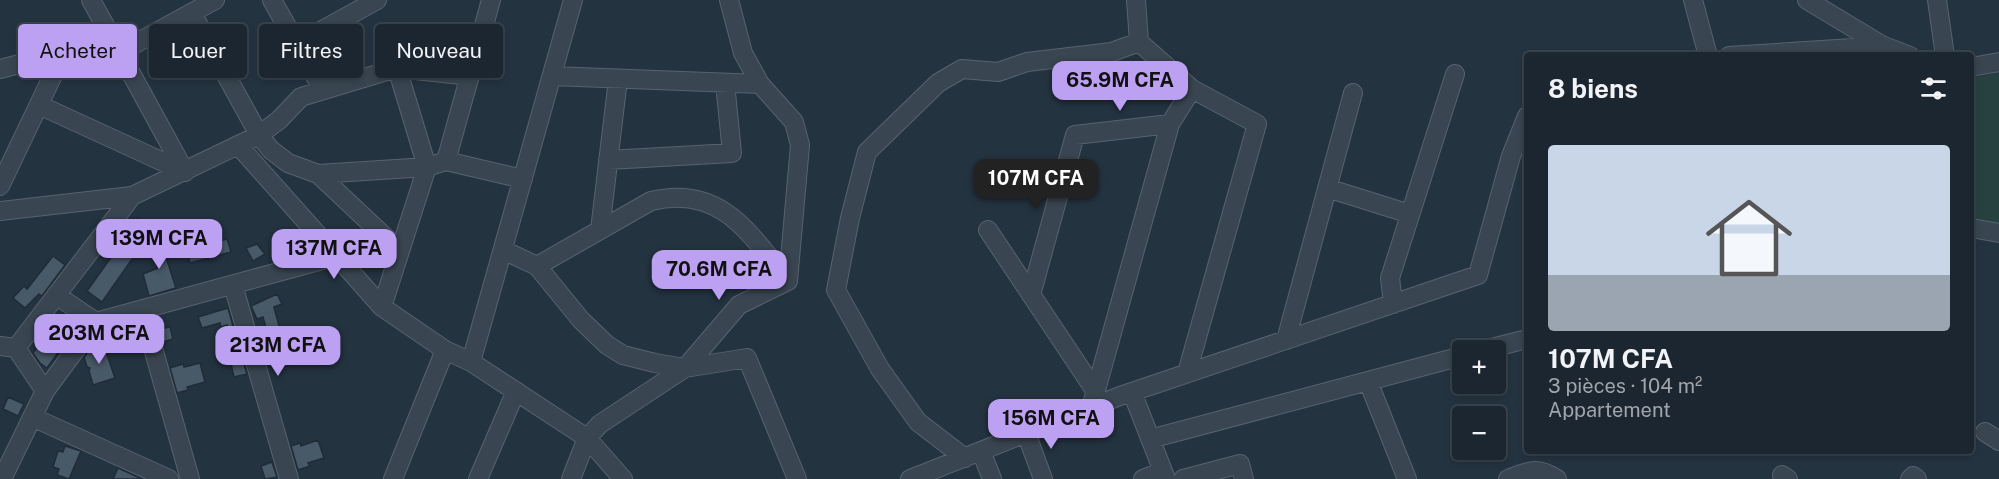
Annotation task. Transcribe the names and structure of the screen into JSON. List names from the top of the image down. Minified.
{"page":{"chip":["Acheter","Louer","Filtres","Nouveau"],"heading":"8 biens","price":["65.9M CFA","107M CFA","139M CFA","137M CFA","70.6M CFA","203M CFA","213M CFA","156M CFA"],"list":[{"name":"107M CFA","note":"3 pièces · 104 m² · Appartement"}],"map_buttons":["+","−"]}}
